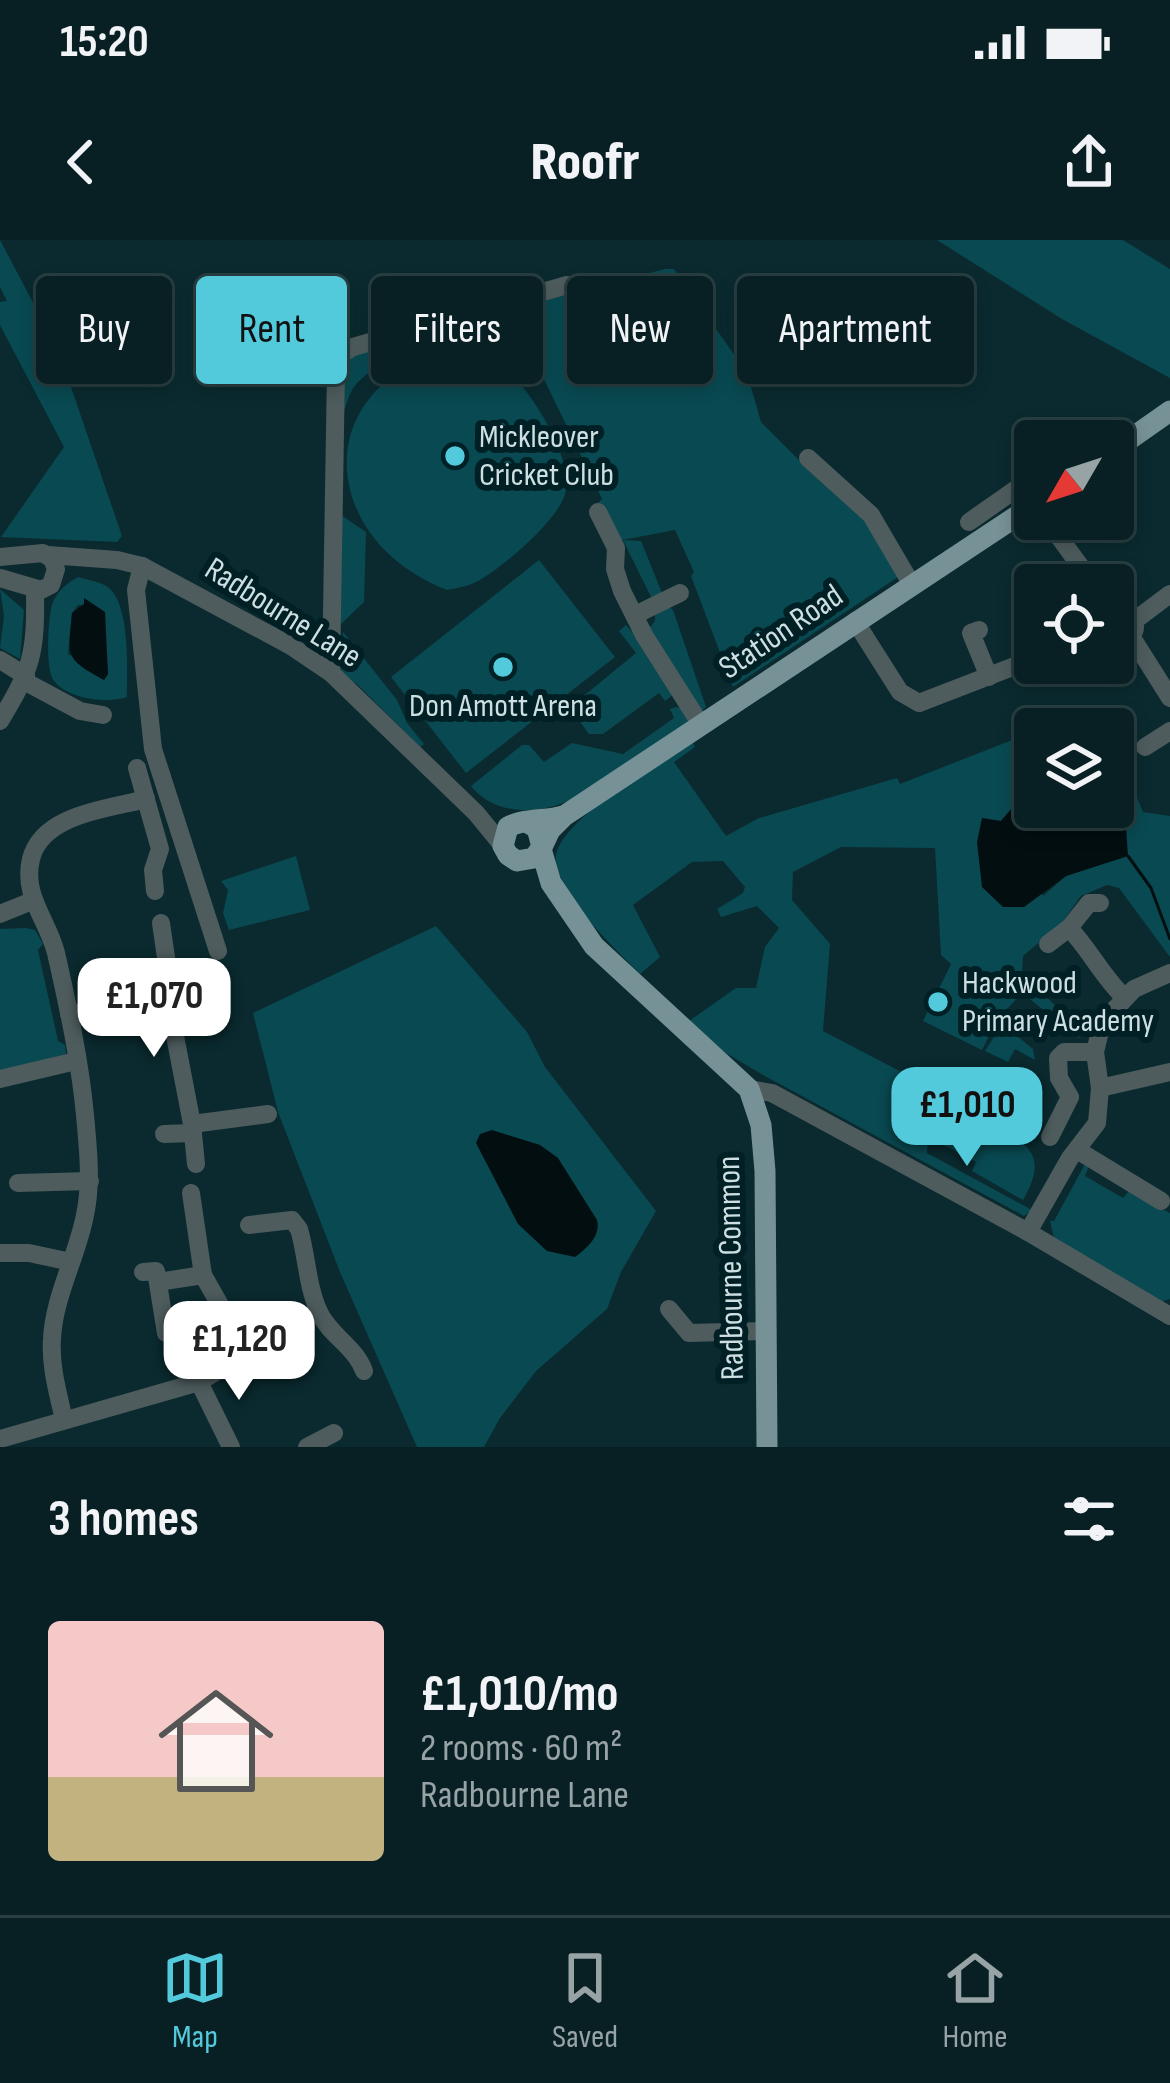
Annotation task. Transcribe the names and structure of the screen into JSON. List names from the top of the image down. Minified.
{"streets":{"main road":["Station Road","Radbourne Common"],"street":["Radbourne Lane"]},"crossings":[["Radbourne Lane","Station Road"]],"places":["Mickleover Cricket Club","Don Amott Arena","Hackwood Primary Academy"],"north":"bottom left","page":{"status":"15:20","header":"Roofr","chip":["Buy","Rent","Filters","New","Apartment"],"price":["£1,070","£1,010","£1,120"],"heading":"3 homes","list":[{"name":"£1,010/mo","note":"2 rooms · 60 m² · Radbourne Lane"}],"tabs":["Map","Saved","Home"]}}
